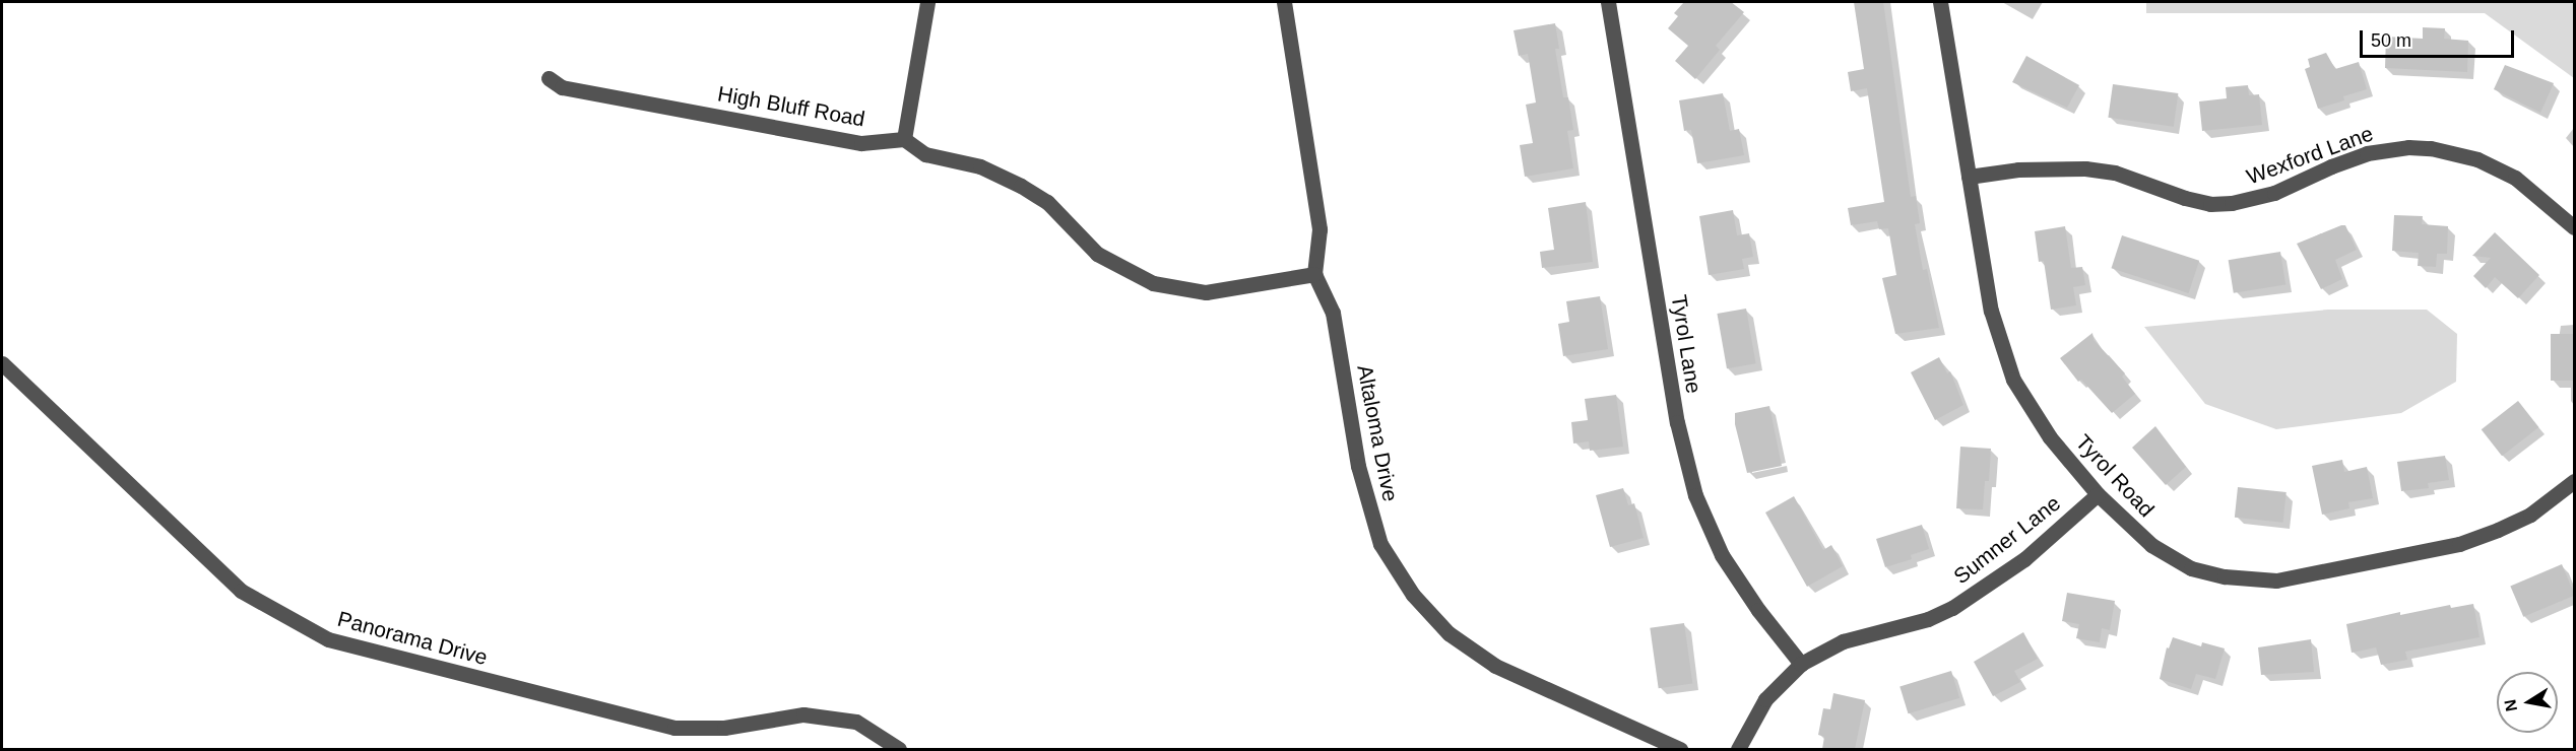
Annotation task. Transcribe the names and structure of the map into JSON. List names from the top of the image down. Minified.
{"streets":{"street":["High Bluff Road","Wexford Lane","Tyrol Lane","Altaloma Drive","Tyrol Road","Sumner Lane","Panorama Drive"]},"crossings":[["Wexford Lane","Tyrol Road"],["Tyrol Lane","Sumner Lane"],["Tyrol Road","Sumner Lane"]],"scale_bar":"50 m","north":"left"}
